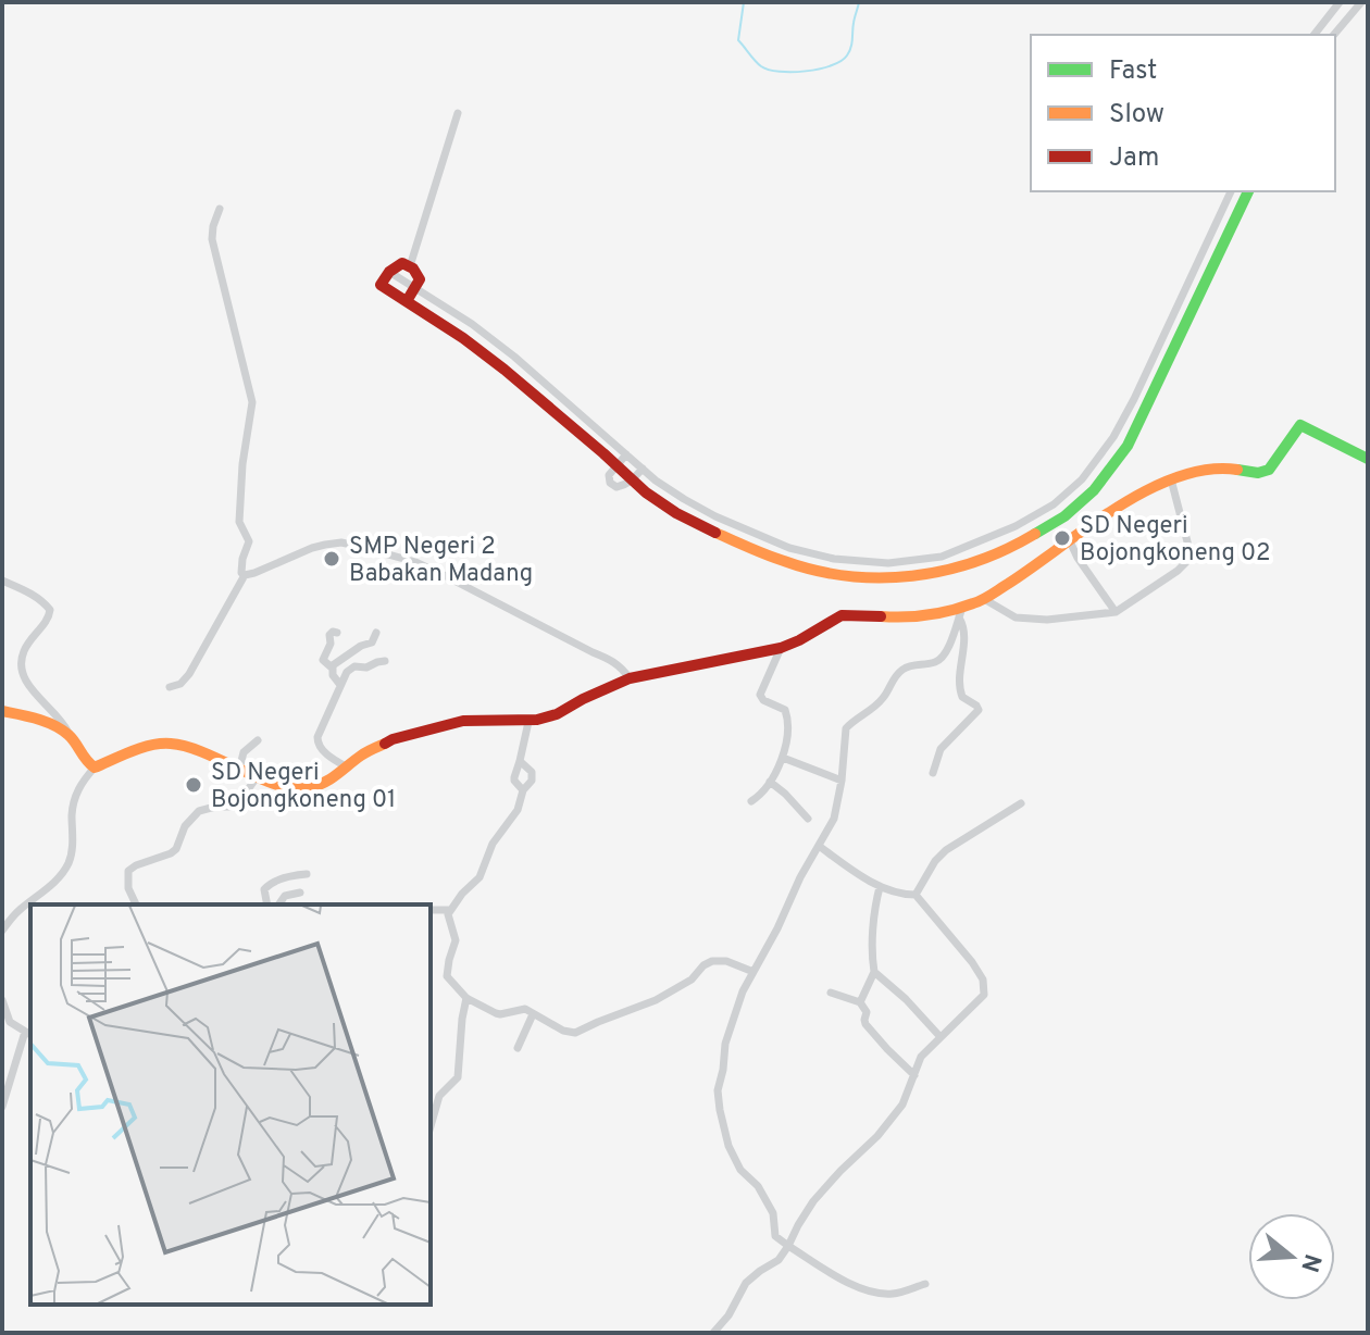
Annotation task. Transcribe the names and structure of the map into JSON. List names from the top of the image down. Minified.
{"places":["SD Negeri Bojongkoneng 02","SMP Negeri 2 Babakan Madang","SD Negeri Bojongkoneng 01"],"legend":["Fast","Slow","Jam"],"north":"right"}
